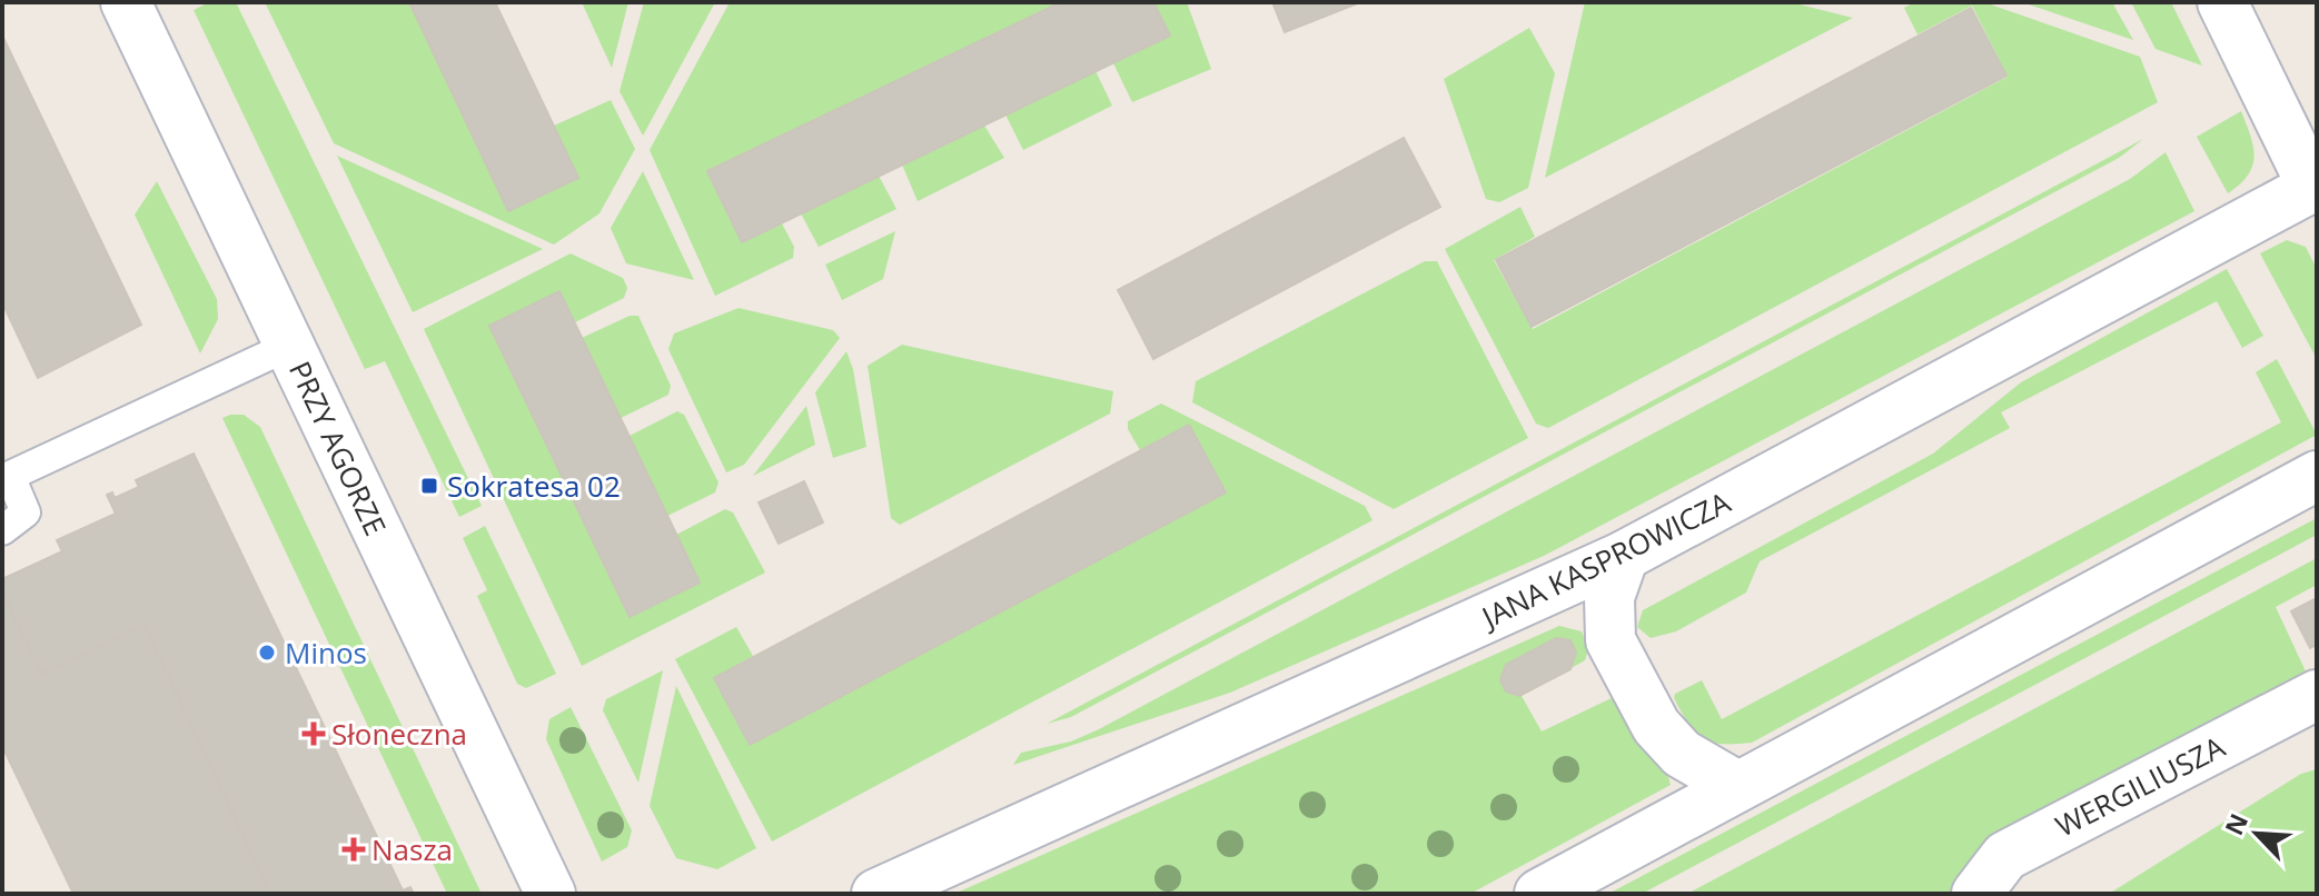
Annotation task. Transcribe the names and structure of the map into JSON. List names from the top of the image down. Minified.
{"streets":{"main road":["PRZY AGORZE","JANA KASPROWICZA","WERGILIUSZA"]},"places":{"transit":["Sokratesa 02"],"other":["Minos"],"health":["Słoneczna","Nasza"]},"north":"top left"}
